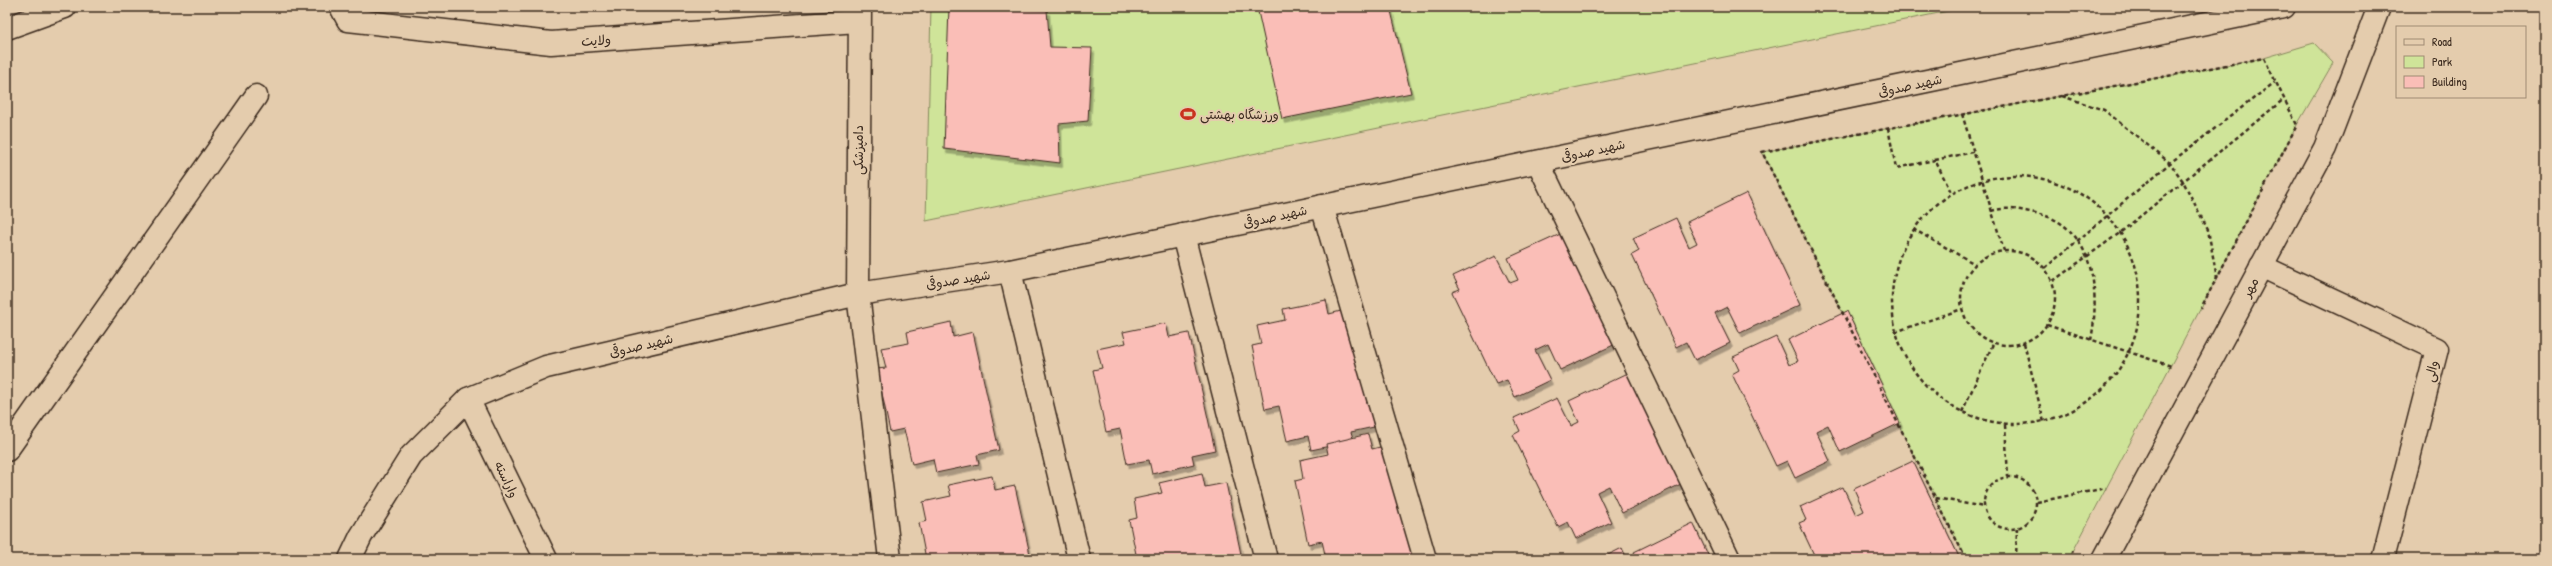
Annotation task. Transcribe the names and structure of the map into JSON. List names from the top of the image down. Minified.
{"streets":{"street":["ولایت","شهید صدوقی","دامپزشکی","مهر","والی","واراسته"]},"crossings":[["ولایت","دامپزشکی"],["شهید صدوقی","دامپزشکی"],["شهید صدوقی","واراسته"],["مهر","والی"]],"places":{"sports":["ورزشگاه بهشتی"]},"legend":["Road","Park","Building"]}
